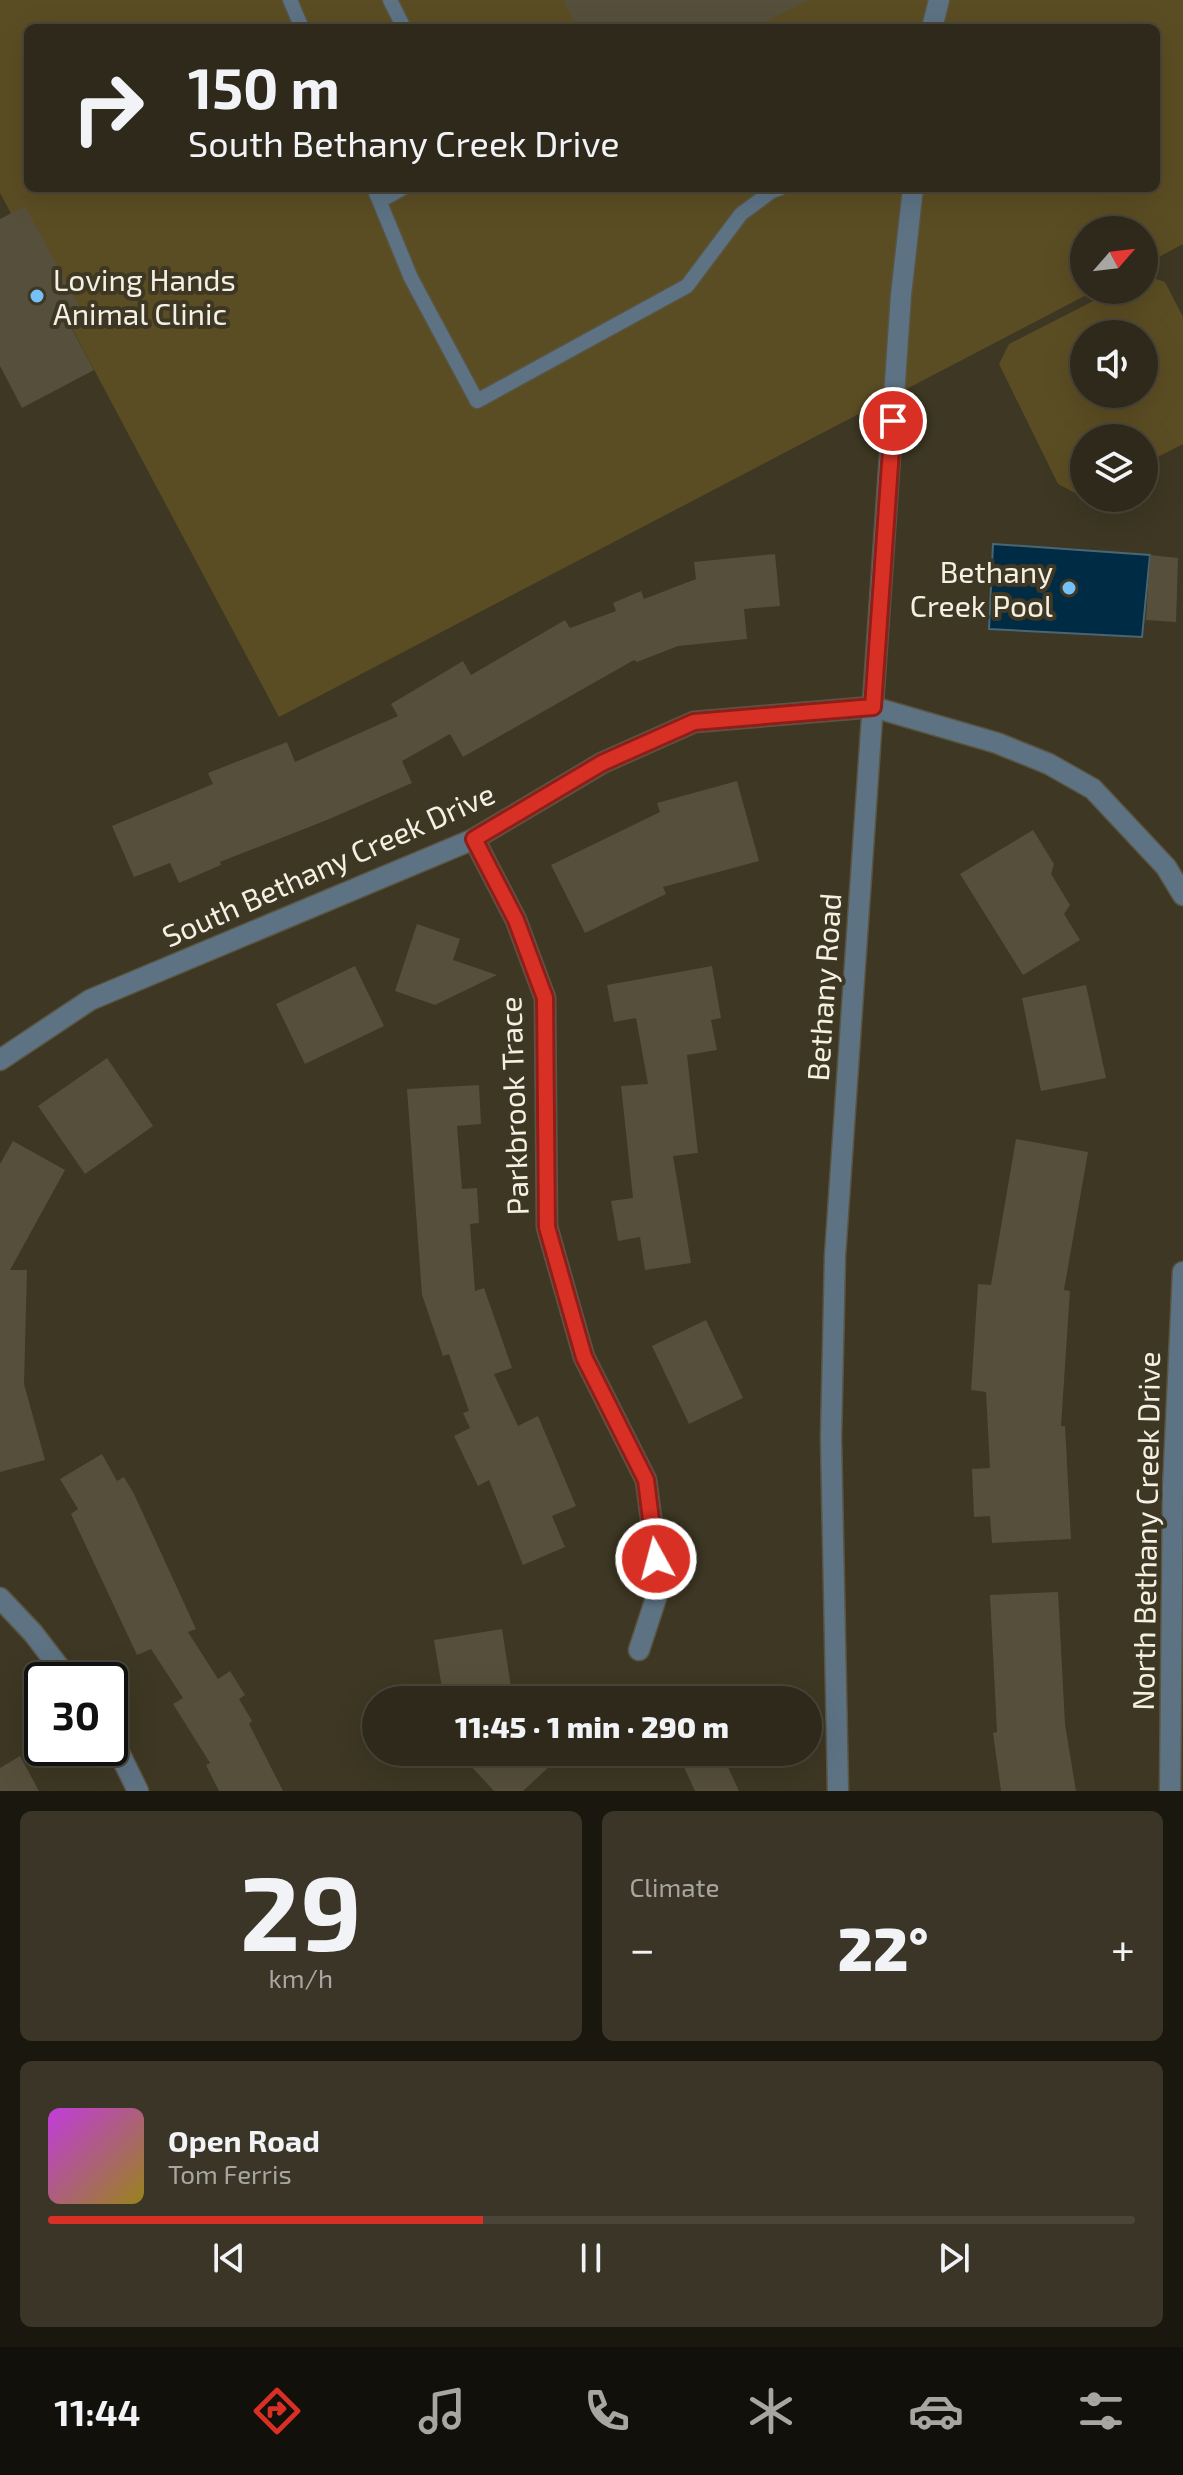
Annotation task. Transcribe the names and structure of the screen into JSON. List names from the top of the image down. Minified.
{"streets":{"street":["South Bethany Creek Drive","Bethany Road","Parkbrook Trace","North Bethany Creek Drive"]},"crossings":[["South Bethany Creek Drive","Bethany Road"],["South Bethany Creek Drive","Parkbrook Trace"]],"places":["Loving Hands Animal Clinic","Bethany Creek Pool"],"north":"top right","page":{"turn":["150 m","South Bethany Creek Drive"],"limit":"30","trip":"11:45 · 1 min · 290 m","tile":[["29","km/h"],"Climate"],"heat":["−","22°","+"],"song":["Open Road","Tom Ferris"],"tabs":"11:44"}}
